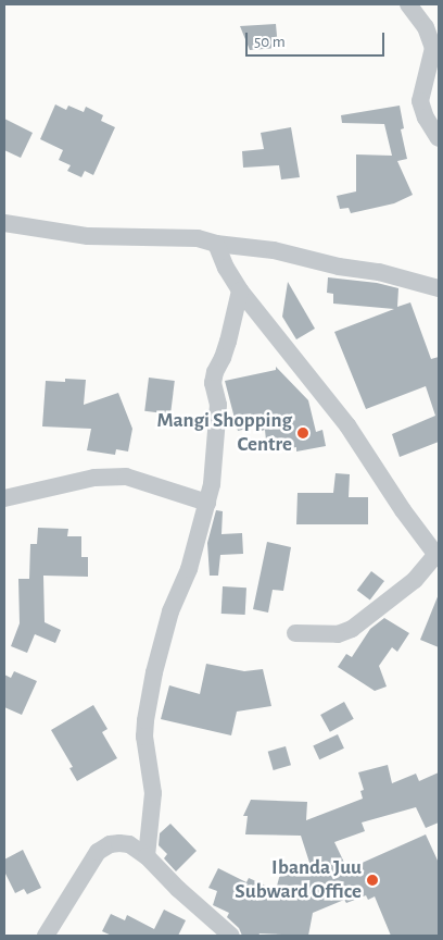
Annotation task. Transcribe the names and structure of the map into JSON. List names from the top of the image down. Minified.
{"places":["Mangi Shopping Centre","Ibanda Juu Subward Office"],"scale_bar":"50 m"}
